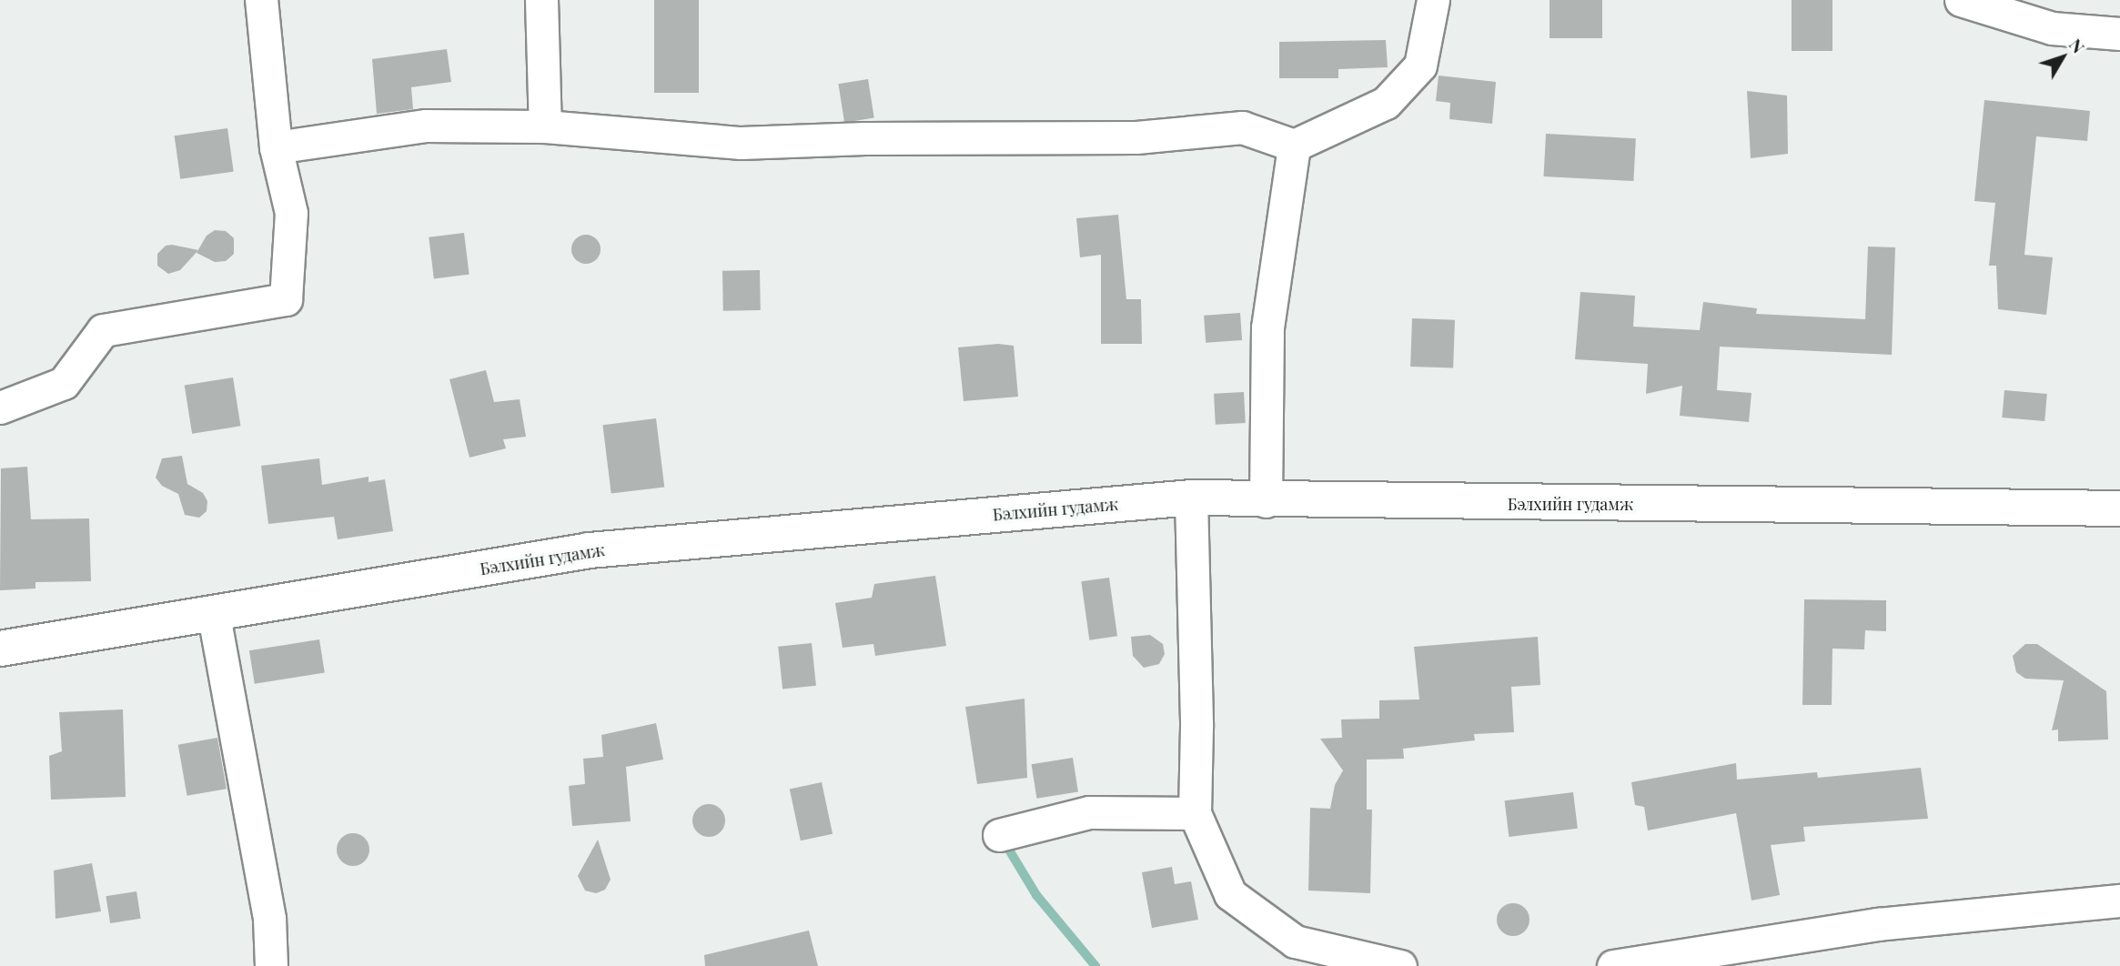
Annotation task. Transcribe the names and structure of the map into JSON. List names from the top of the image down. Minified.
{"streets":{"main road":["Бэлхийн гудамж"]},"north":"top right"}
